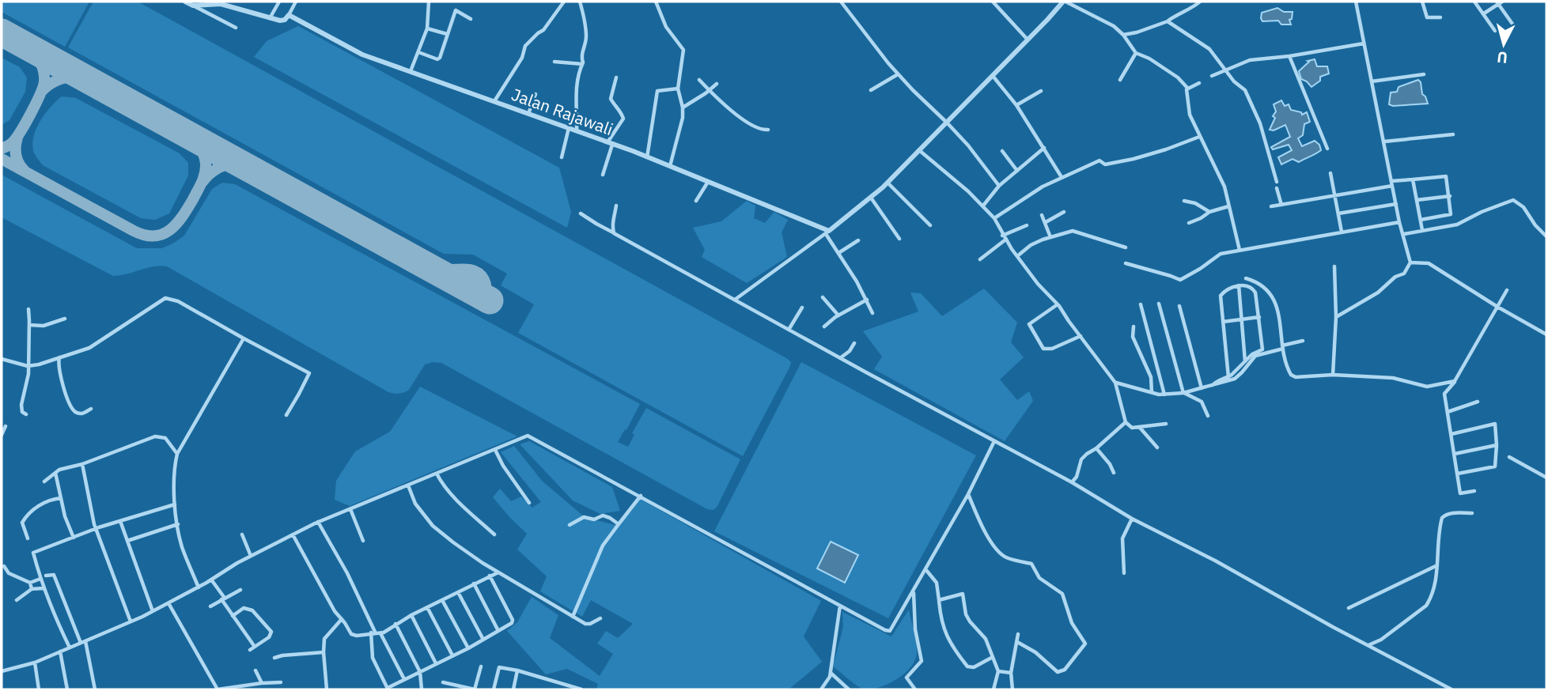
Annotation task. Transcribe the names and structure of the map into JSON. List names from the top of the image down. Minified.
{"streets":{"street":["Jalan Rajawali"]},"north":"bottom"}
